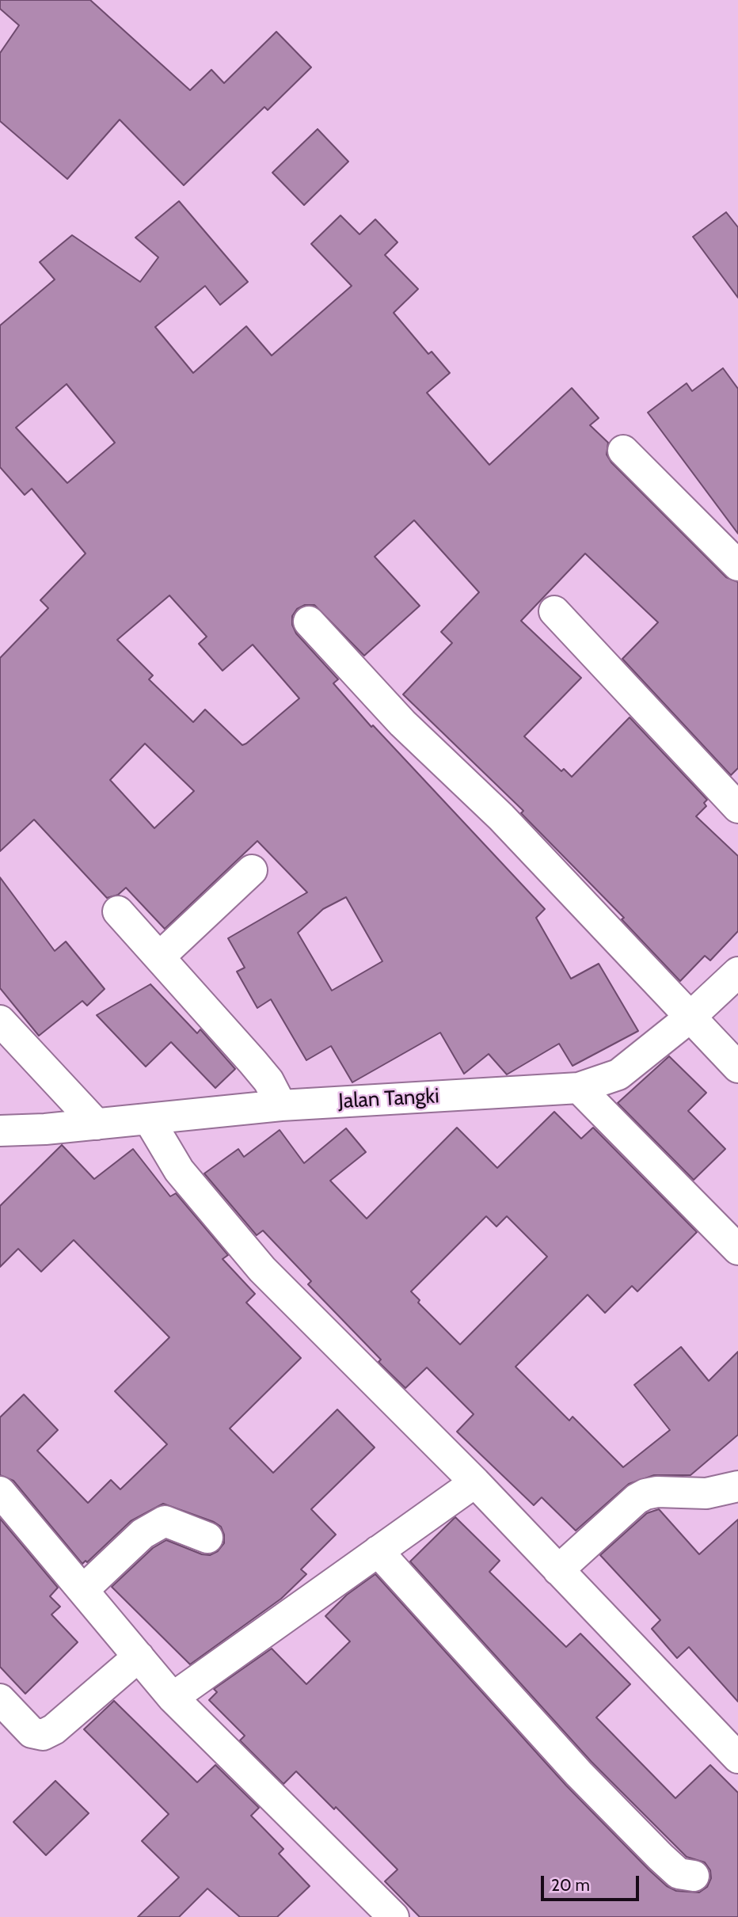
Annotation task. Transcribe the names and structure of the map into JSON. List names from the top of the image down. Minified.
{"streets":{"street":["Jalan Tangki"]},"scale_bar":"20 m"}
